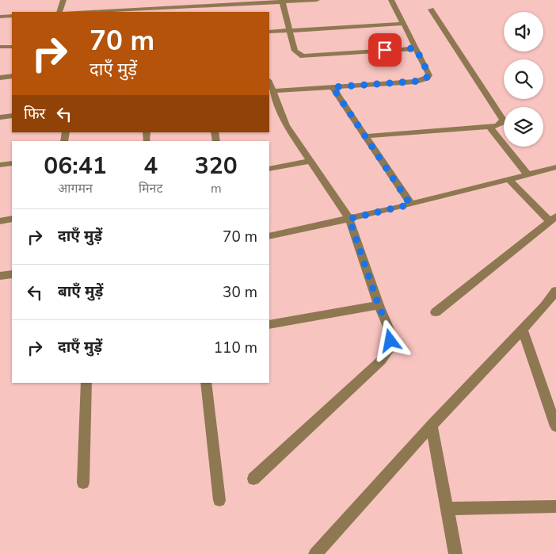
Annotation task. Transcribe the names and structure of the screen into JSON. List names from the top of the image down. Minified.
{"page":{"turn":["70 m","दाएँ मुड़ें"],"then":"फिर","eta":["06:41","आगमन","4","मिनट","320","m"],"list":[{"name":"दाएँ मुड़ें","value":"70 m"},{"name":"बाएँ मुड़ें","value":"30 m"},{"name":"दाएँ मुड़ें","value":"110 m"}]}}
